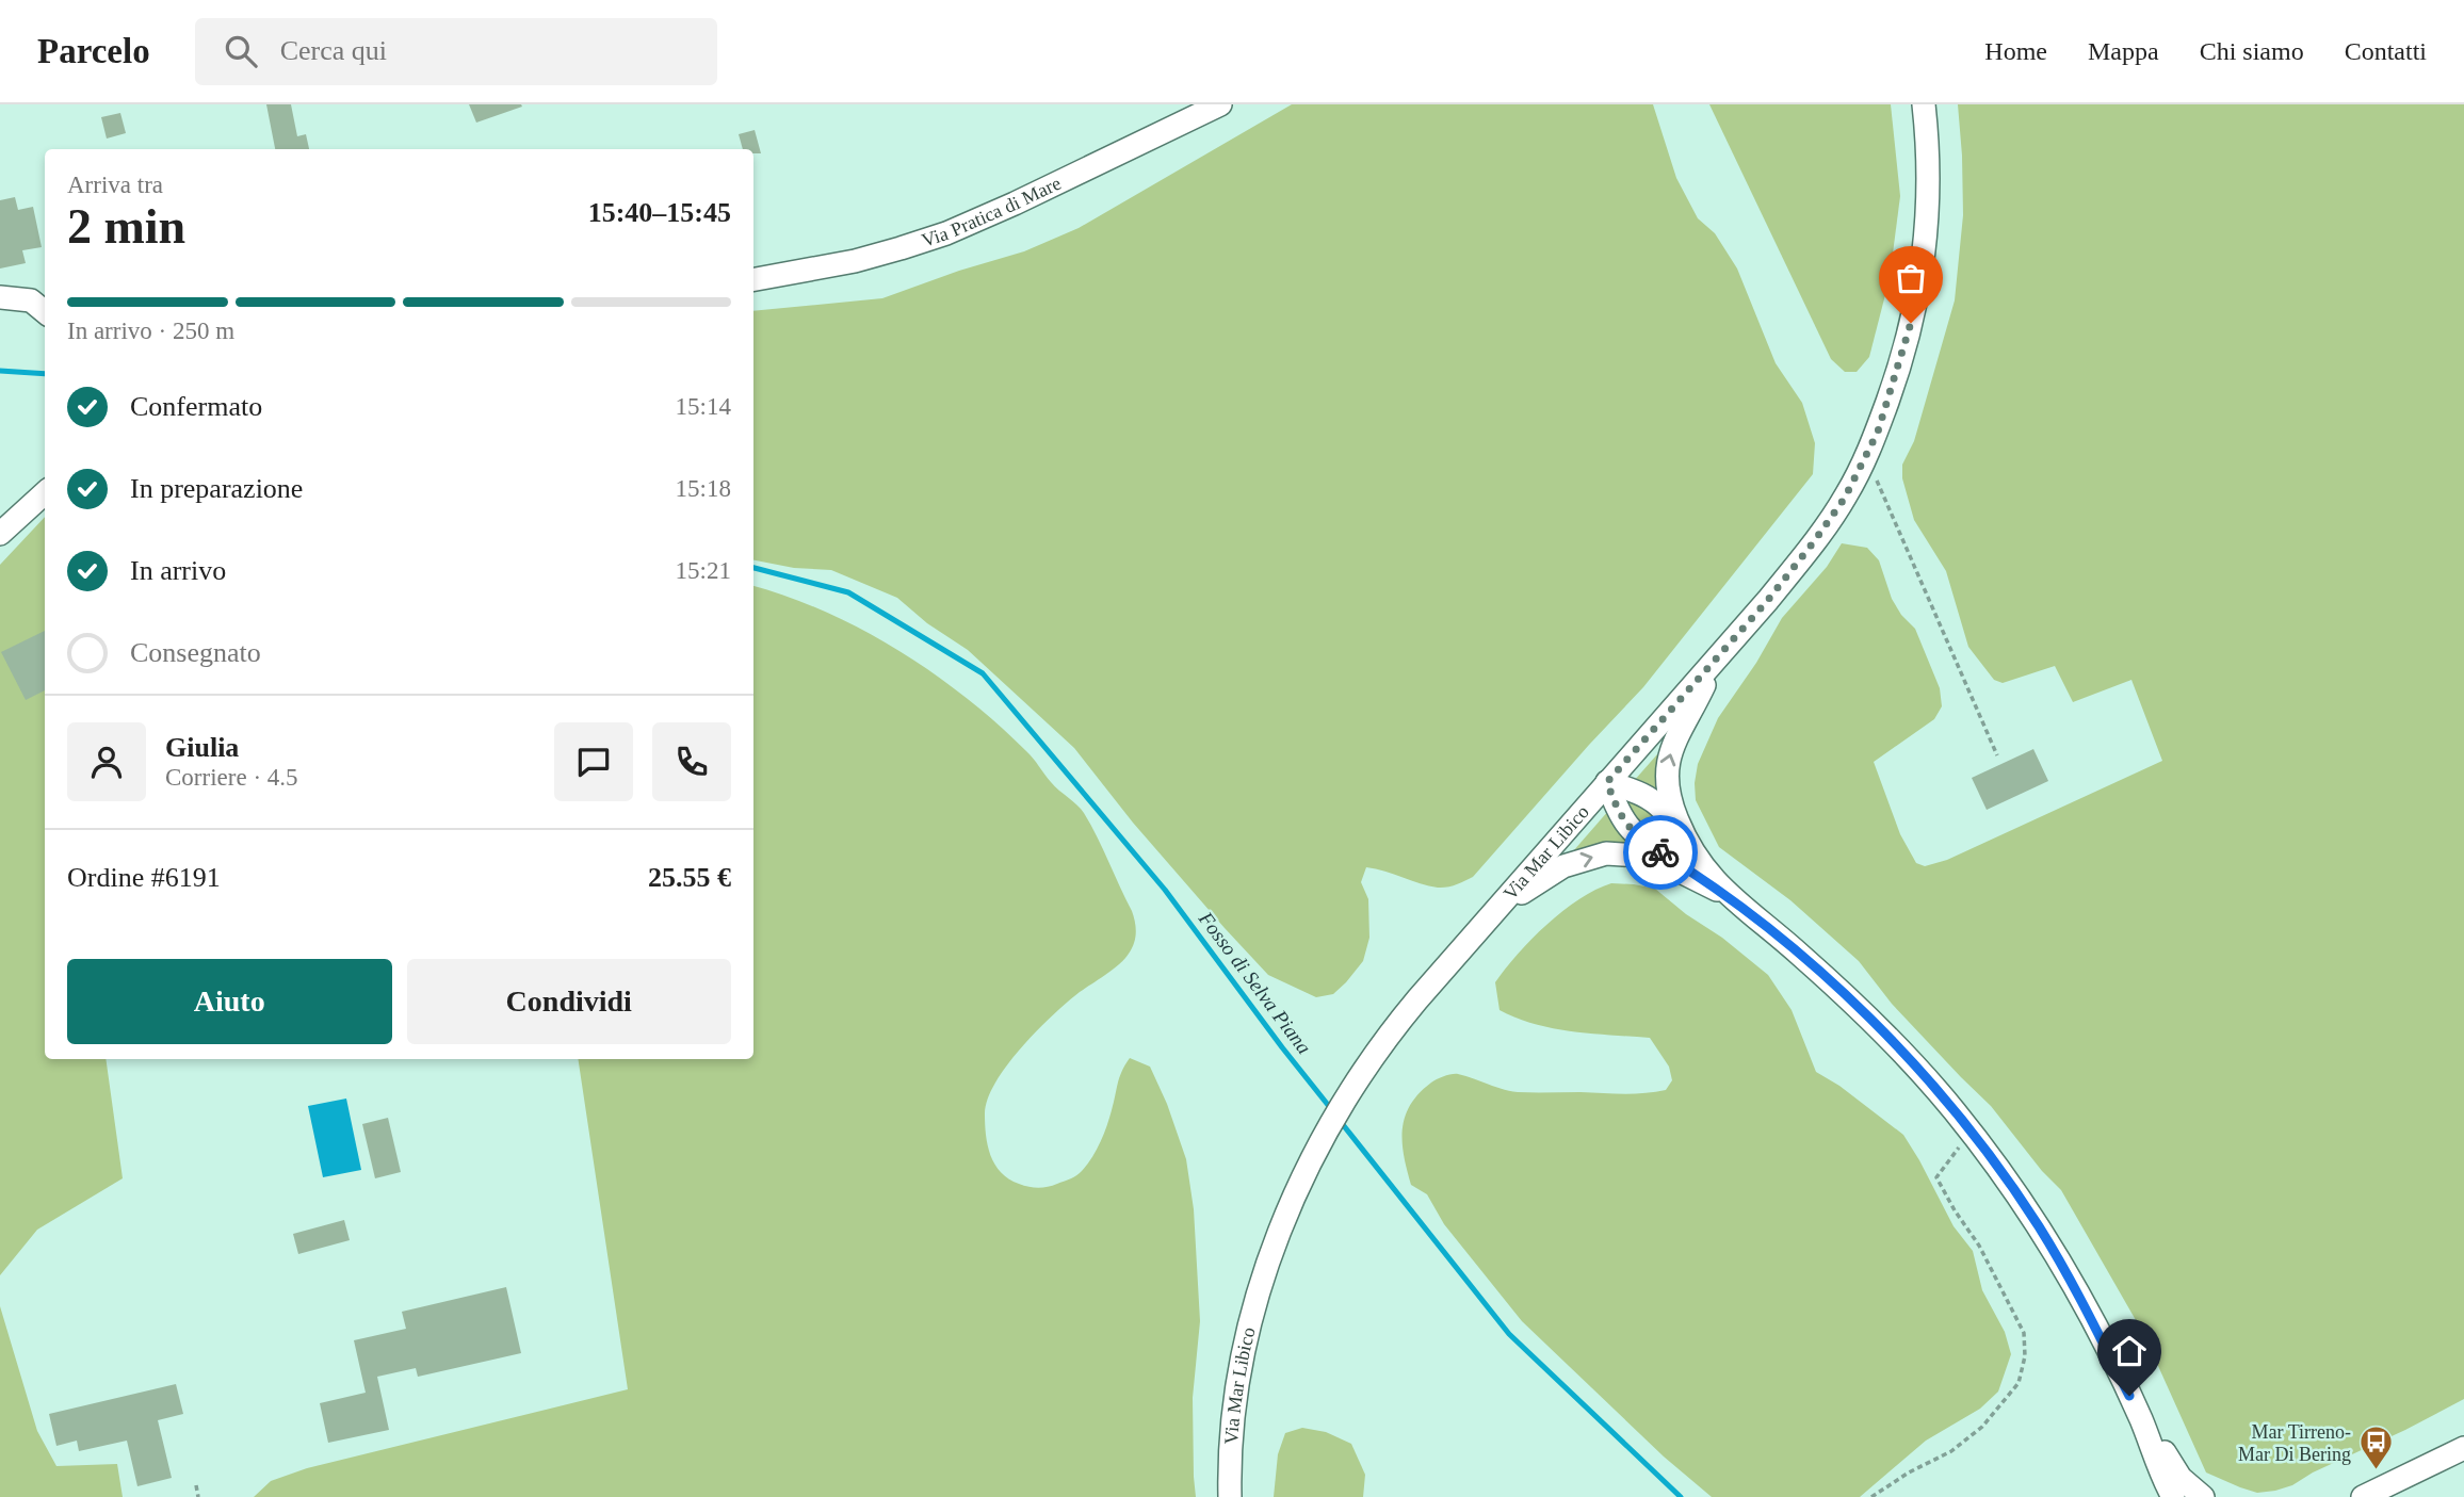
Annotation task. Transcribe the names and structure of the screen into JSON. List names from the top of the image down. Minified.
{"streets":{"street":["Via Pratica di Mare","Via Mar Libico"]},"water":["Fosso di Selva Piana"],"places":{"bus stop":["Mar Tirreno- Mar Di Bering"]},"page":{"header":"Parcelo","search":"Cerca qui","nav":["Home","Mappa","Chi siamo","Contatti"],"heading":["2 min","Arriva tra","15:40–15:45"],"panel":["Giulia","Corriere · 4.5","Ordine #6191","25.55 €"],"bar":"In arrivo · 250 m","list":[["Confermato","15:14"],["In preparazione","15:18"],["In arrivo","15:21"],"Consegnato"],"buttons":["Aiuto","Condividi"]}}
